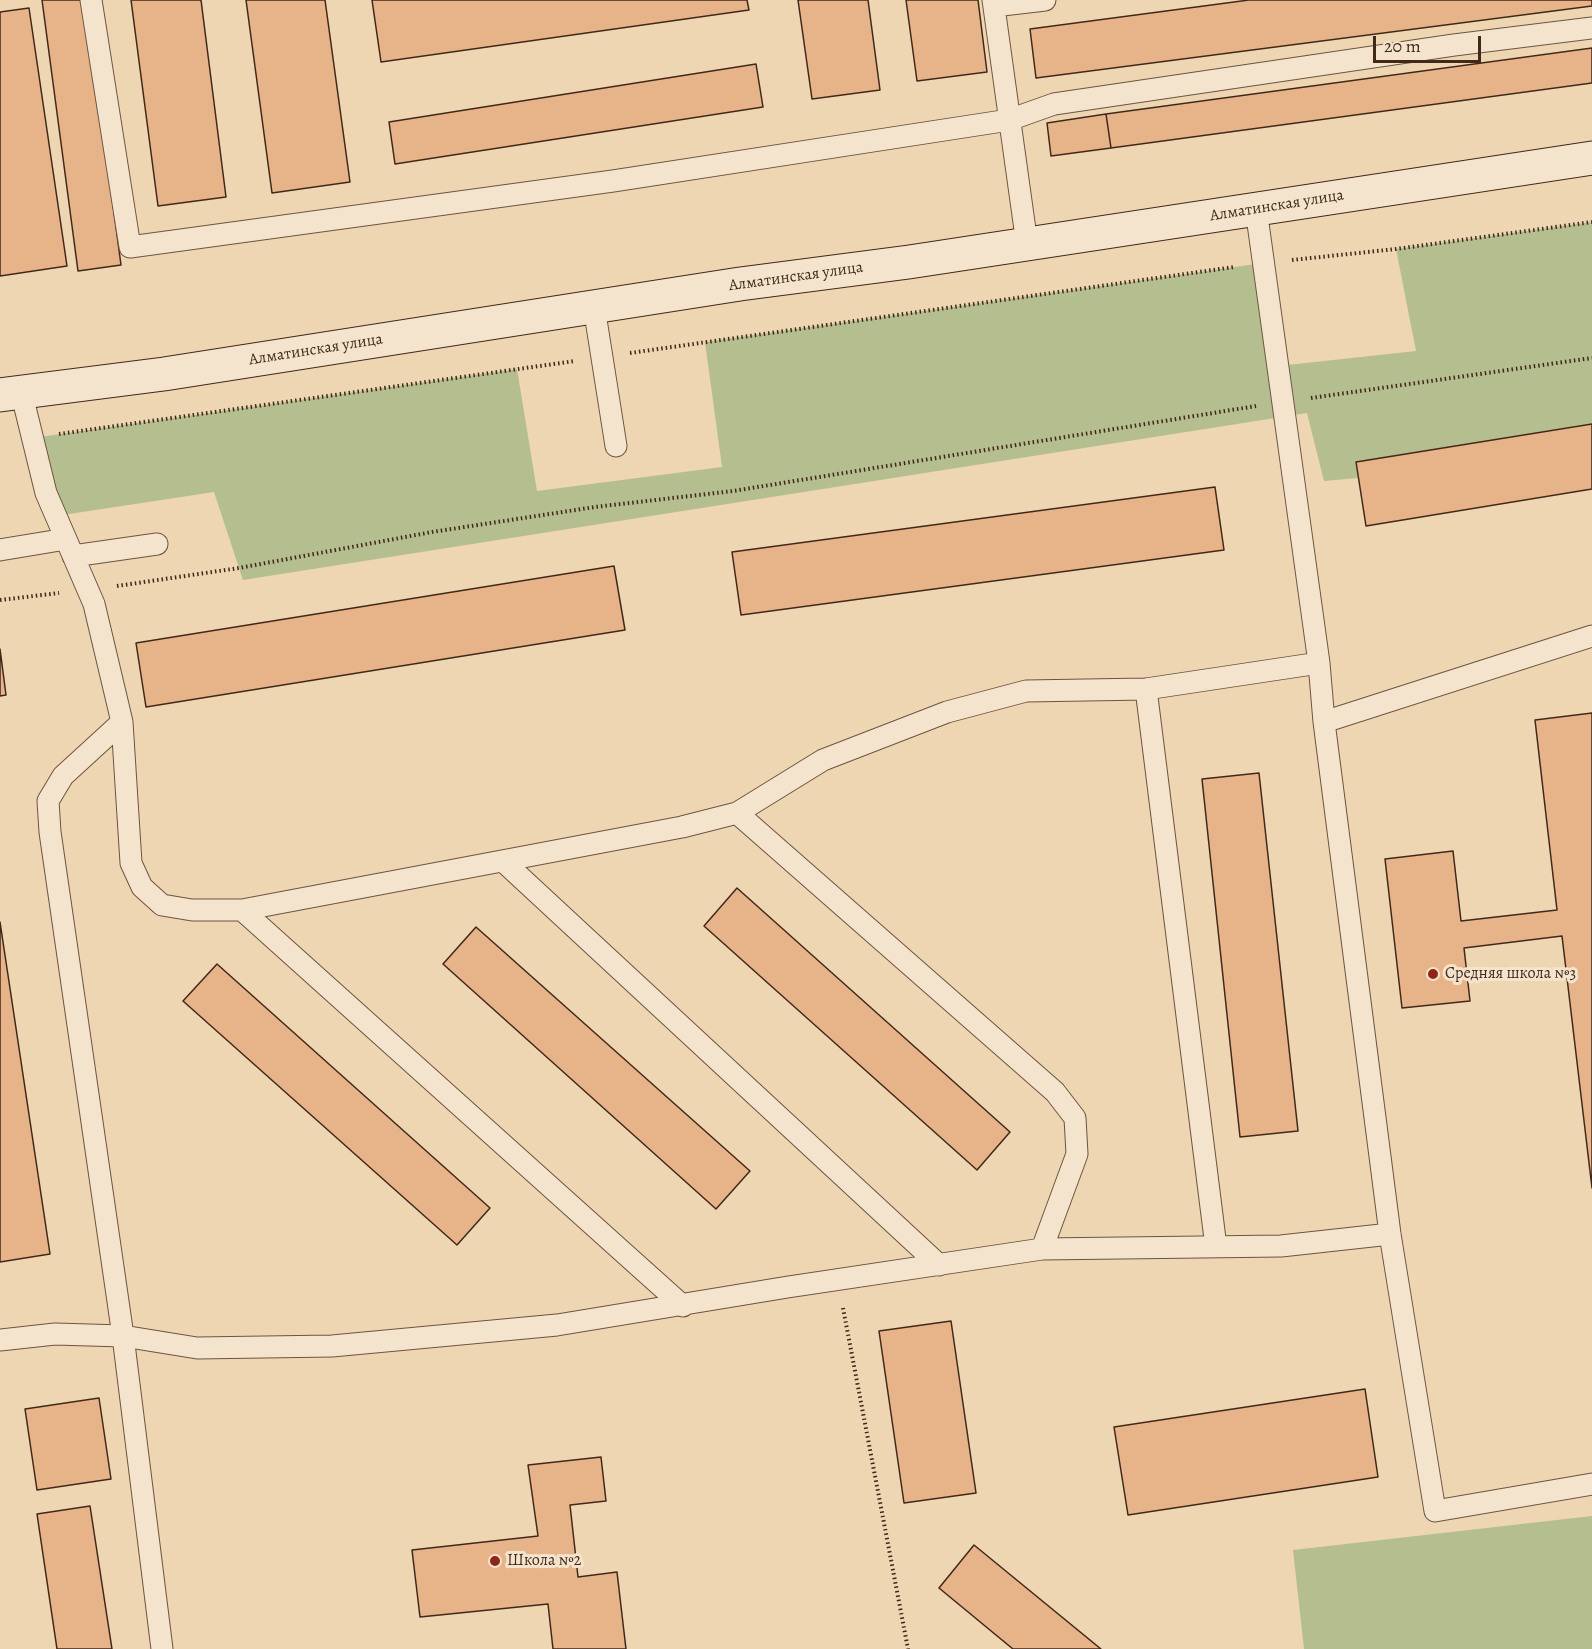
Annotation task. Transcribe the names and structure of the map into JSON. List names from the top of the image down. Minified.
{"streets":{"street":["Алматинская улица"]},"places":["Средняя школа №3","Школа №2"],"scale_bar":"20 m"}
